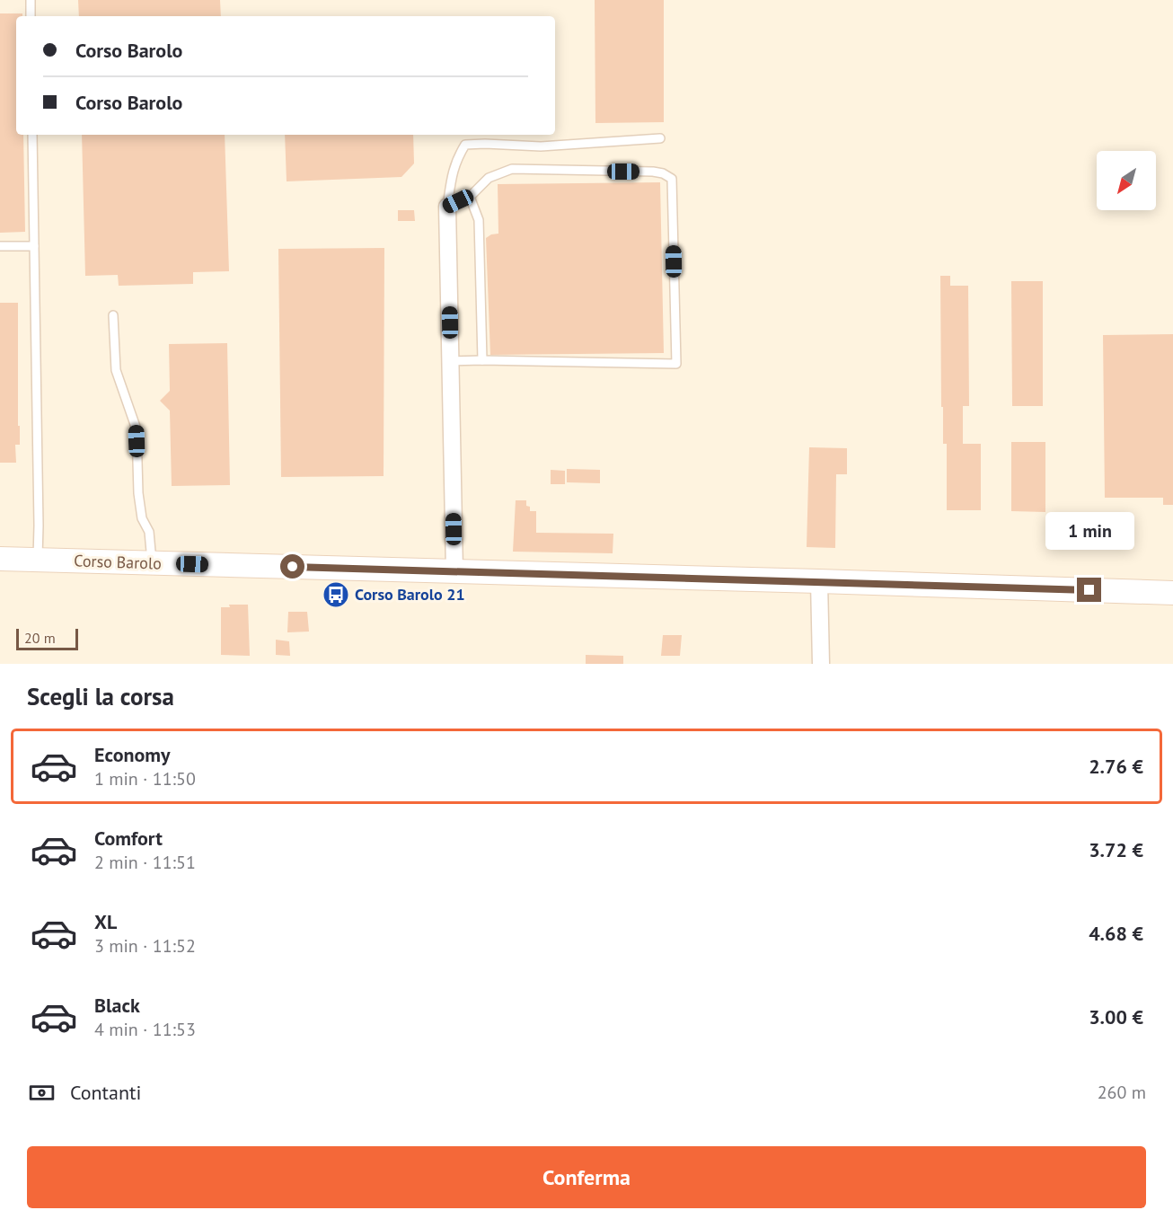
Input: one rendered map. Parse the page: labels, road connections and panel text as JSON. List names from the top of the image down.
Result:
{
  "streets": {
    "main road": ["Corso Barolo"]
  },
  "places": {
    "bus stop": ["Corso Barolo 21"]
  },
  "scale_bar": "20 m",
  "north": "bottom left",
  "page": {
    "banner": ["Corso Barolo", "Corso Barolo"],
    "bubble": "1 min",
    "scale": "20 m",
    "heading": "Scegli la corsa",
    "list": [
      {
        "name": "Economy",
        "note": "1 min · 11:50",
        "value": "2.76 €"
      },
      {
        "name": "Comfort",
        "note": "2 min · 11:51",
        "value": "3.72 €"
      },
      {
        "name": "XL",
        "note": "3 min · 11:52",
        "value": "4.68 €"
      },
      {
        "name": "Black",
        "note": "4 min · 11:53",
        "value": "3.00 €"
      }
    ],
    "pay": ["Contanti", "260 m"],
    "buttons": "Conferma"
  }
}
